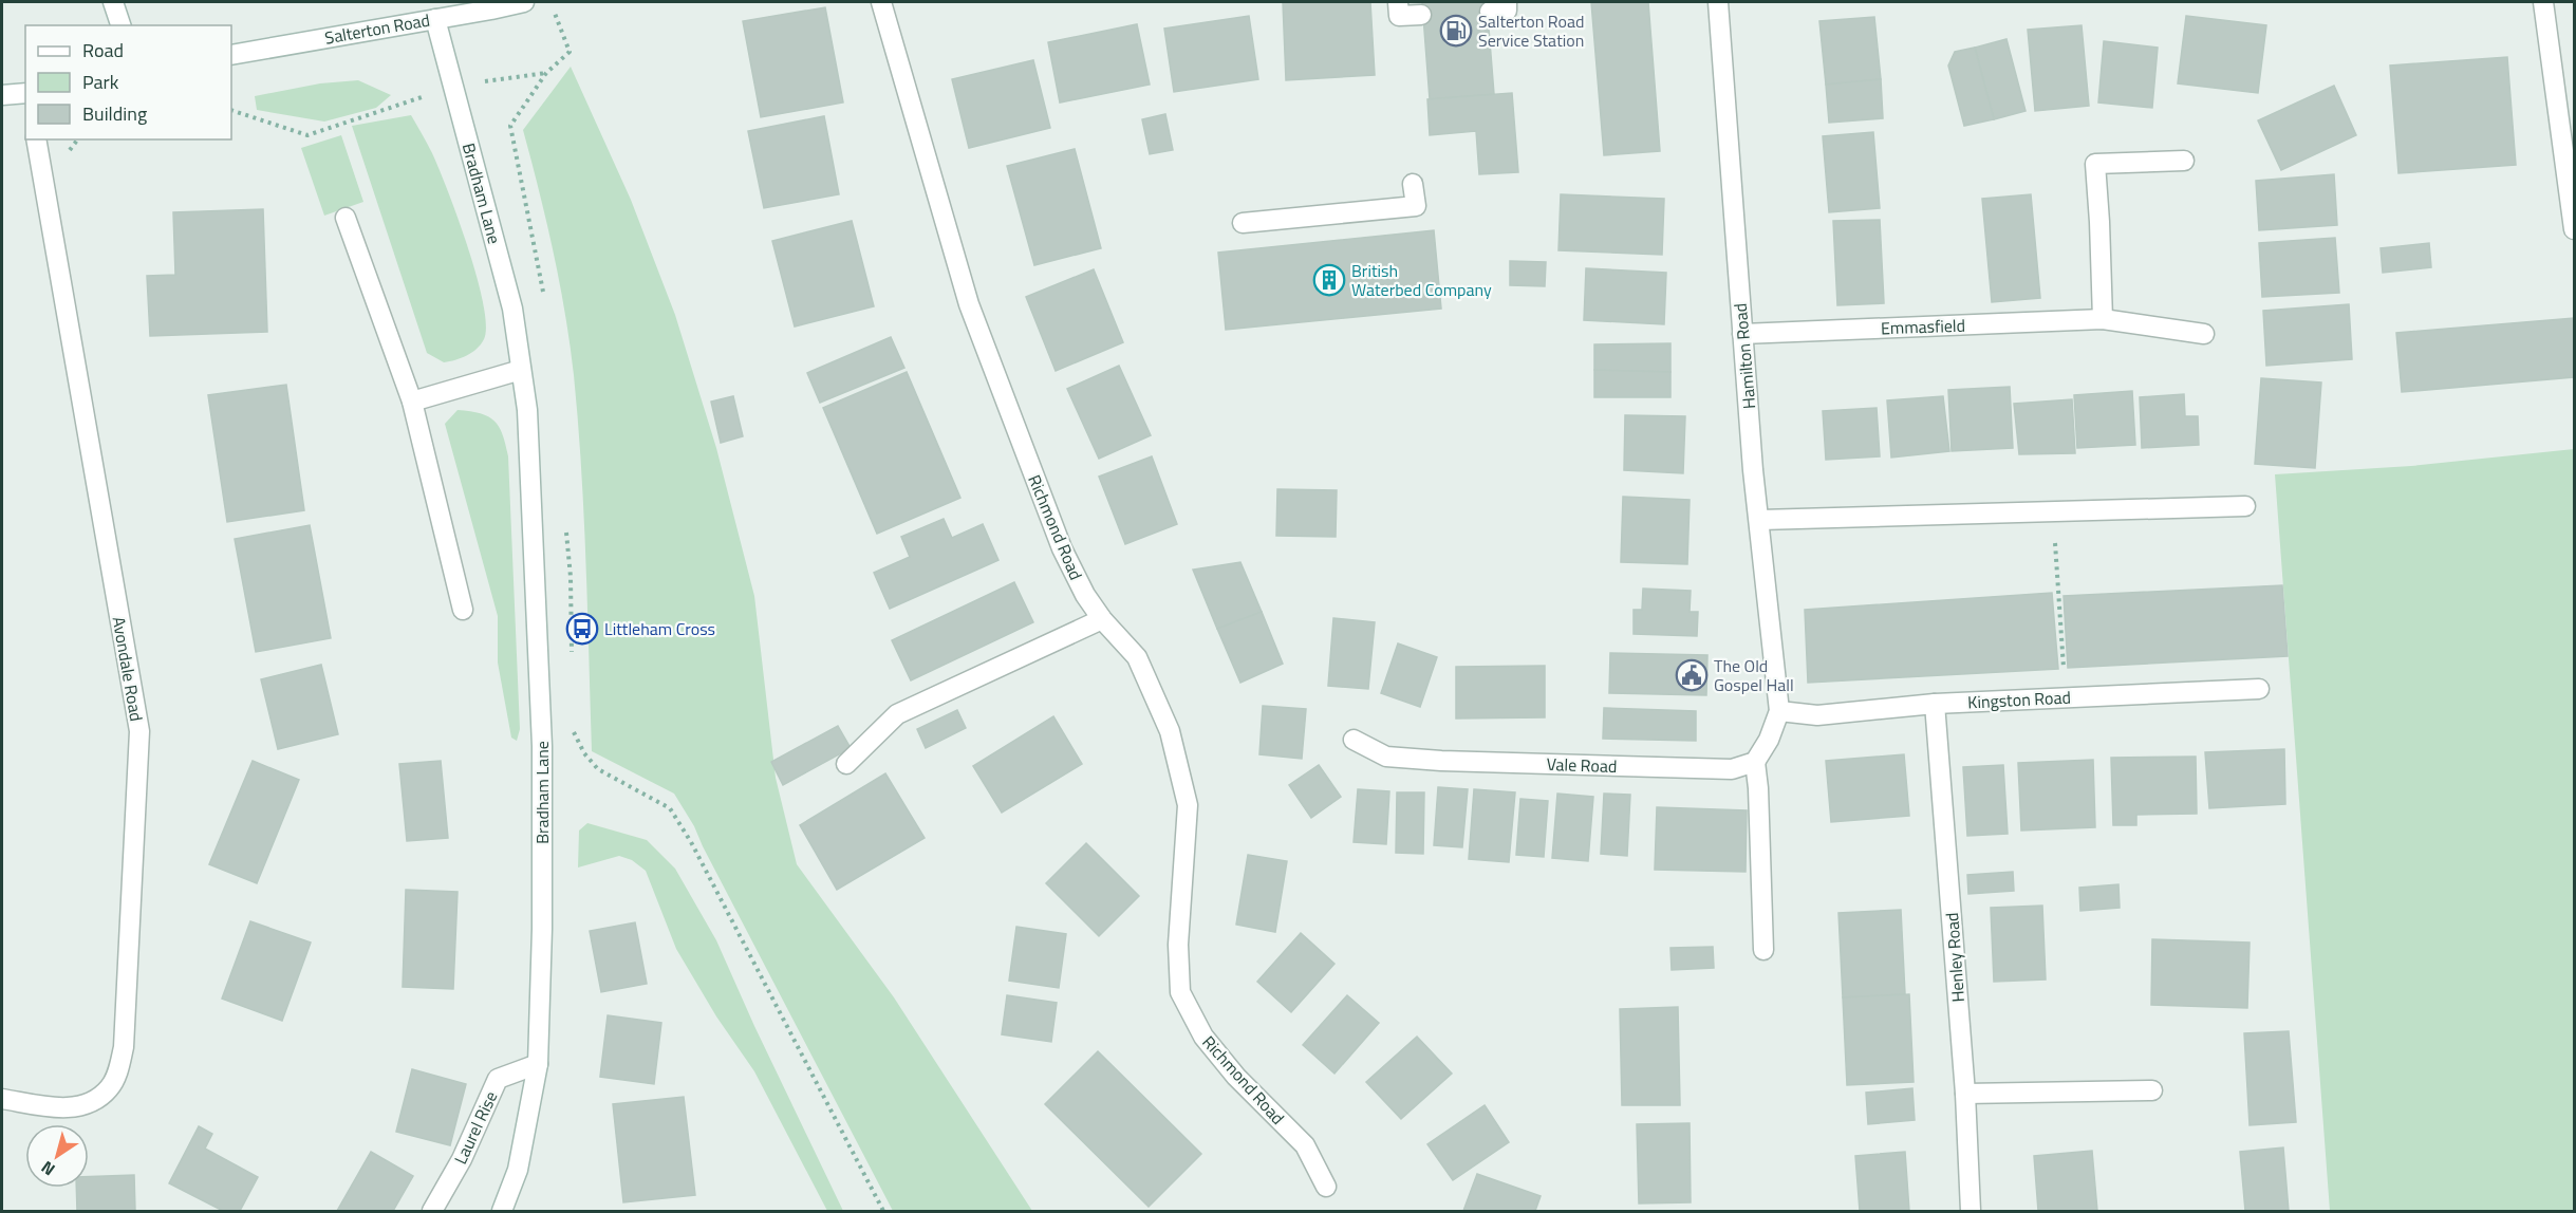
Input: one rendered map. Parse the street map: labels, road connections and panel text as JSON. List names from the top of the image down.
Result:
{
  "streets": {
    "street": [
      "Salterton Road",
      "Bradham Lane",
      "Emmasfield",
      "Hamilton Road",
      "Richmond Road",
      "Avondale Road",
      "Kingston Road",
      "Vale Road",
      "Henley Road",
      "Laurel Rise"
    ]
  },
  "crossings": [
    ["Salterton Road", "Bradham Lane"],
    ["Bradham Lane", "Laurel Rise"],
    ["Emmasfield", "Hamilton Road"],
    ["Hamilton Road", "Kingston Road"],
    ["Kingston Road", "Henley Road"]
  ],
  "places": {
    "fuel station": ["Salterton Road Service Station"],
    "building": ["British Waterbed Company"],
    "bus stop": ["Littleham Cross"],
    "public building": ["The Old Gospel Hall"]
  },
  "legend": ["Road", "Park", "Building"],
  "north": "bottom left"
}
